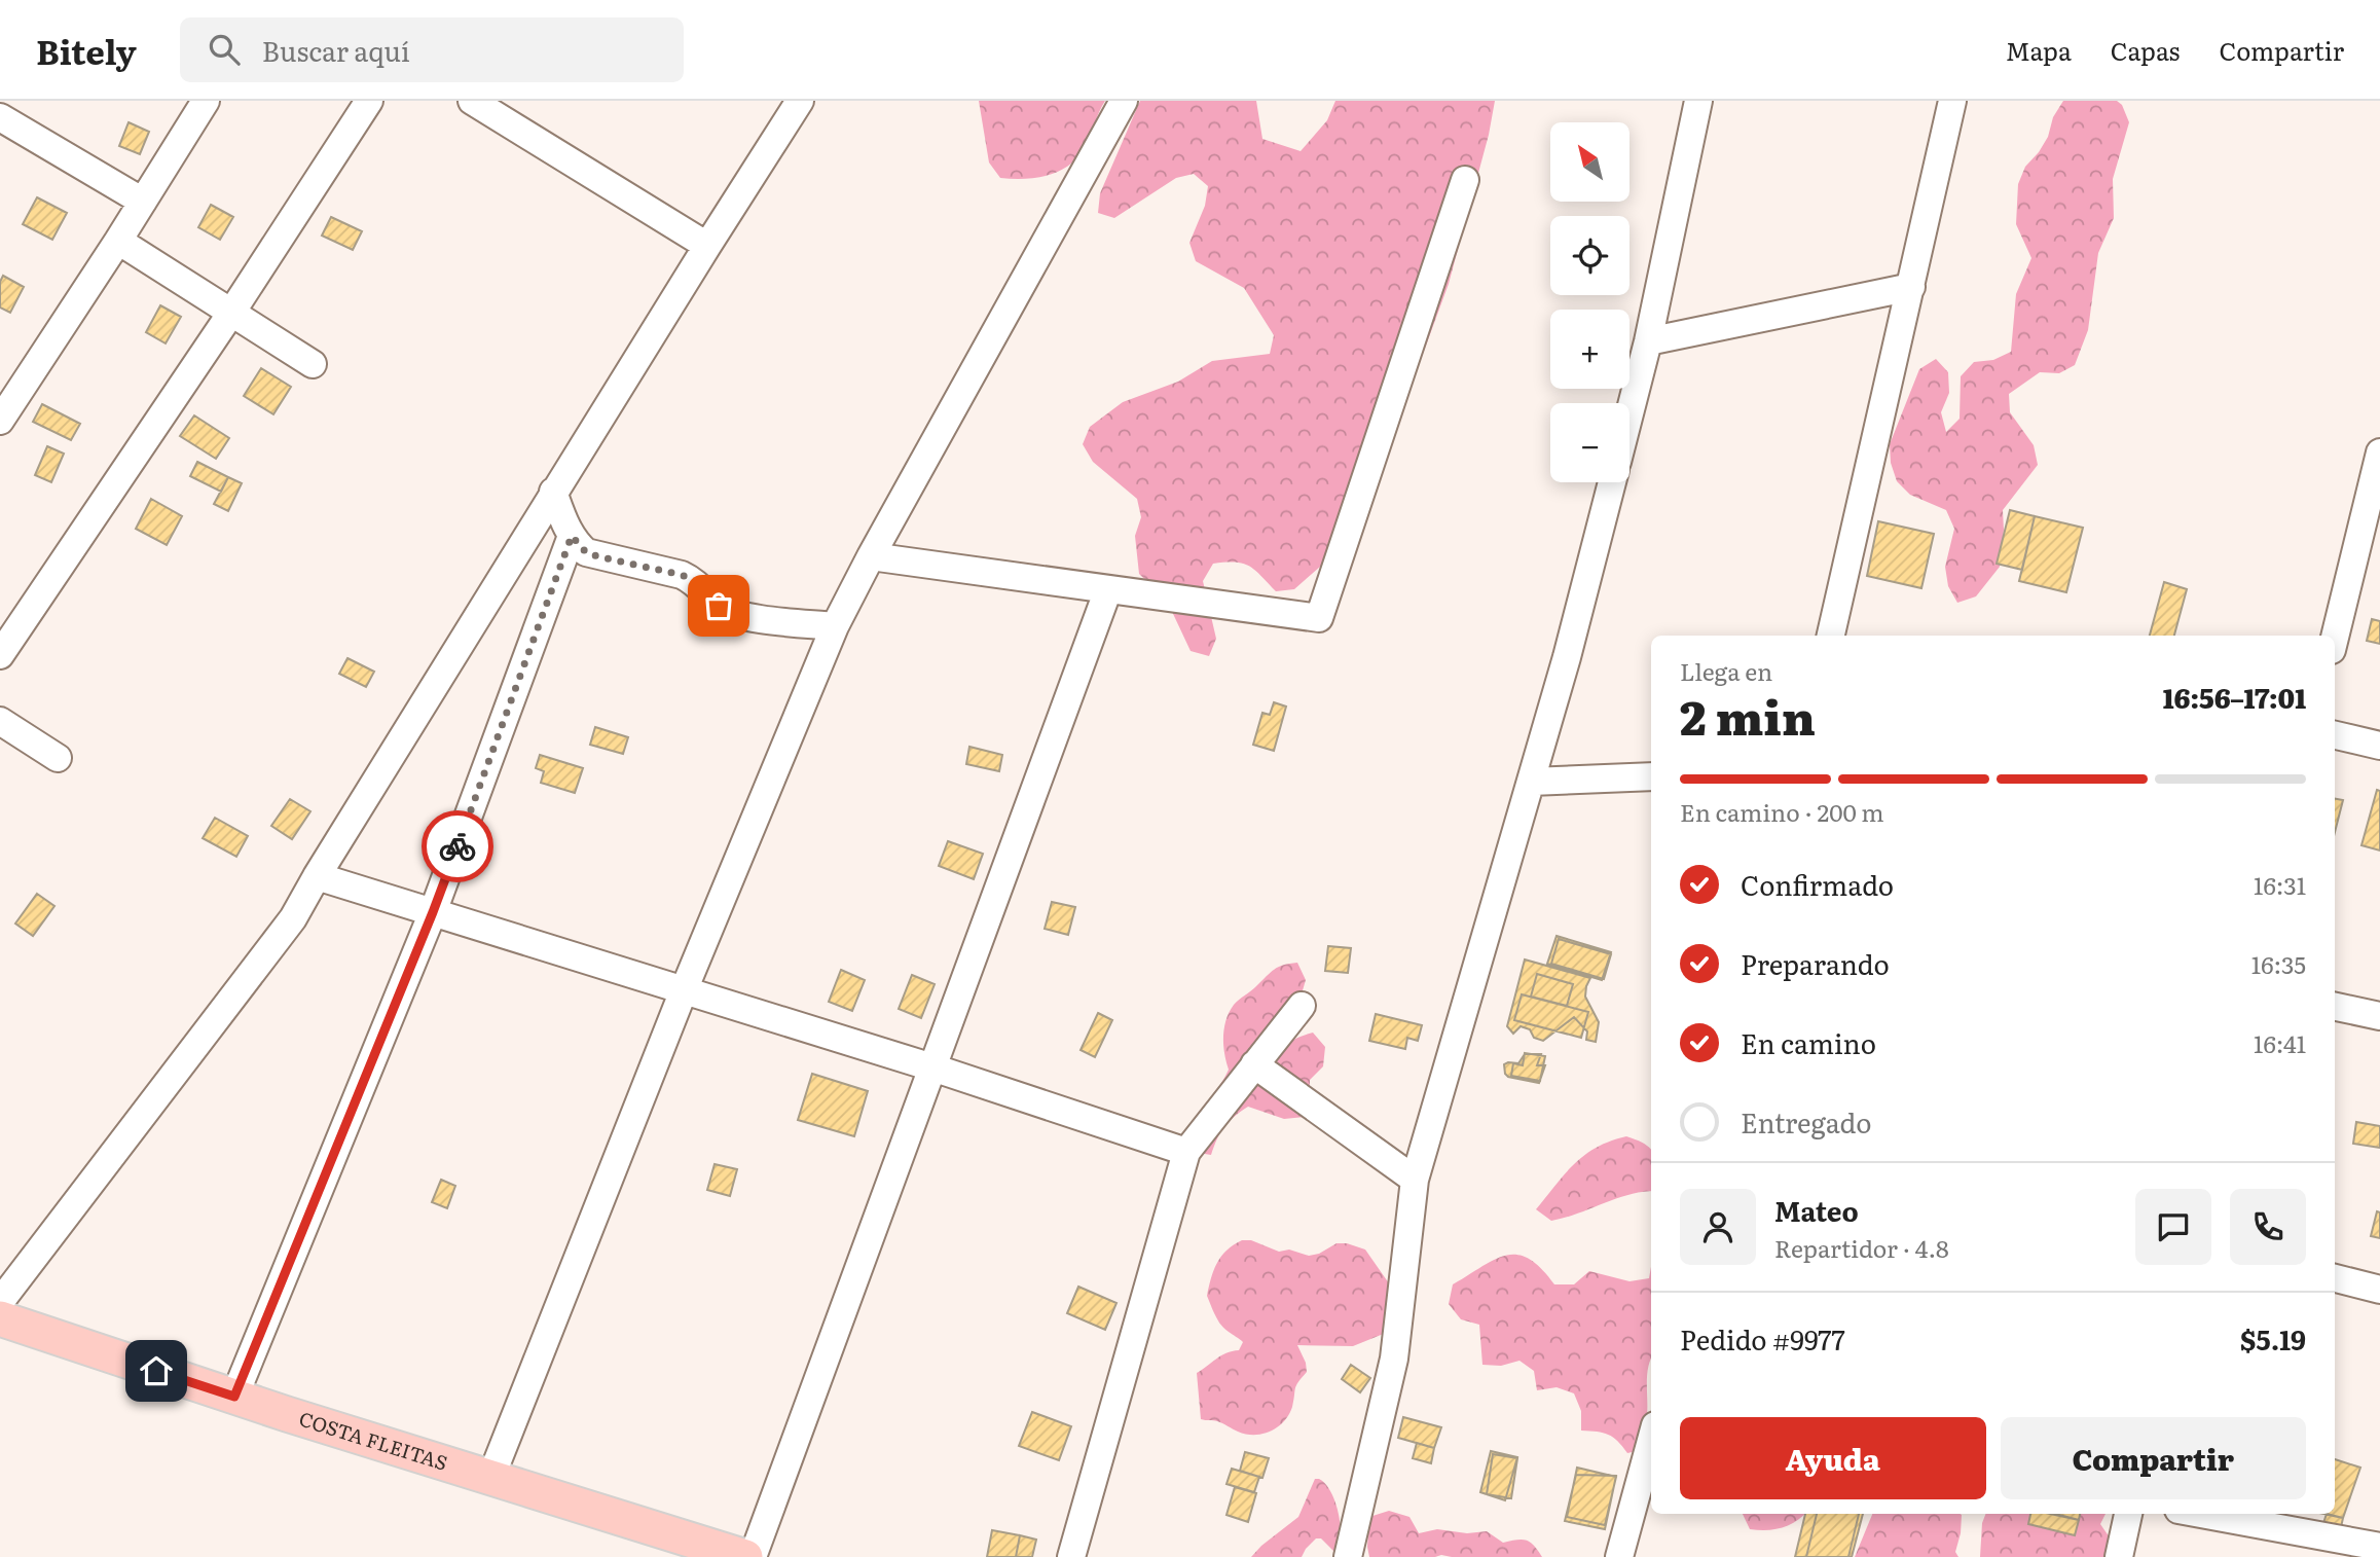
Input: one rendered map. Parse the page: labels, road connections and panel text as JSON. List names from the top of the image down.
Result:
{
  "streets": {
    "main road": ["COSTA FLEITAS"]
  },
  "north": "top left",
  "page": {
    "header": "Bitely",
    "search": "Buscar aquí",
    "nav": ["Mapa", "Capas", "Compartir"],
    "map_buttons": ["+", "−"],
    "heading": ["2 min", "Llega en", "16:56–17:01"],
    "panel": [
      "Mateo",
      "Repartidor · 4.8",
      "Pedido #9977",
      "$5.19"
    ],
    "bar": "En camino · 200 m",
    "list": [
      ["Confirmado", "16:31"],
      ["Preparando", "16:35"],
      ["En camino", "16:41"],
      "Entregado"
    ],
    "buttons": ["Ayuda", "Compartir"]
  }
}
